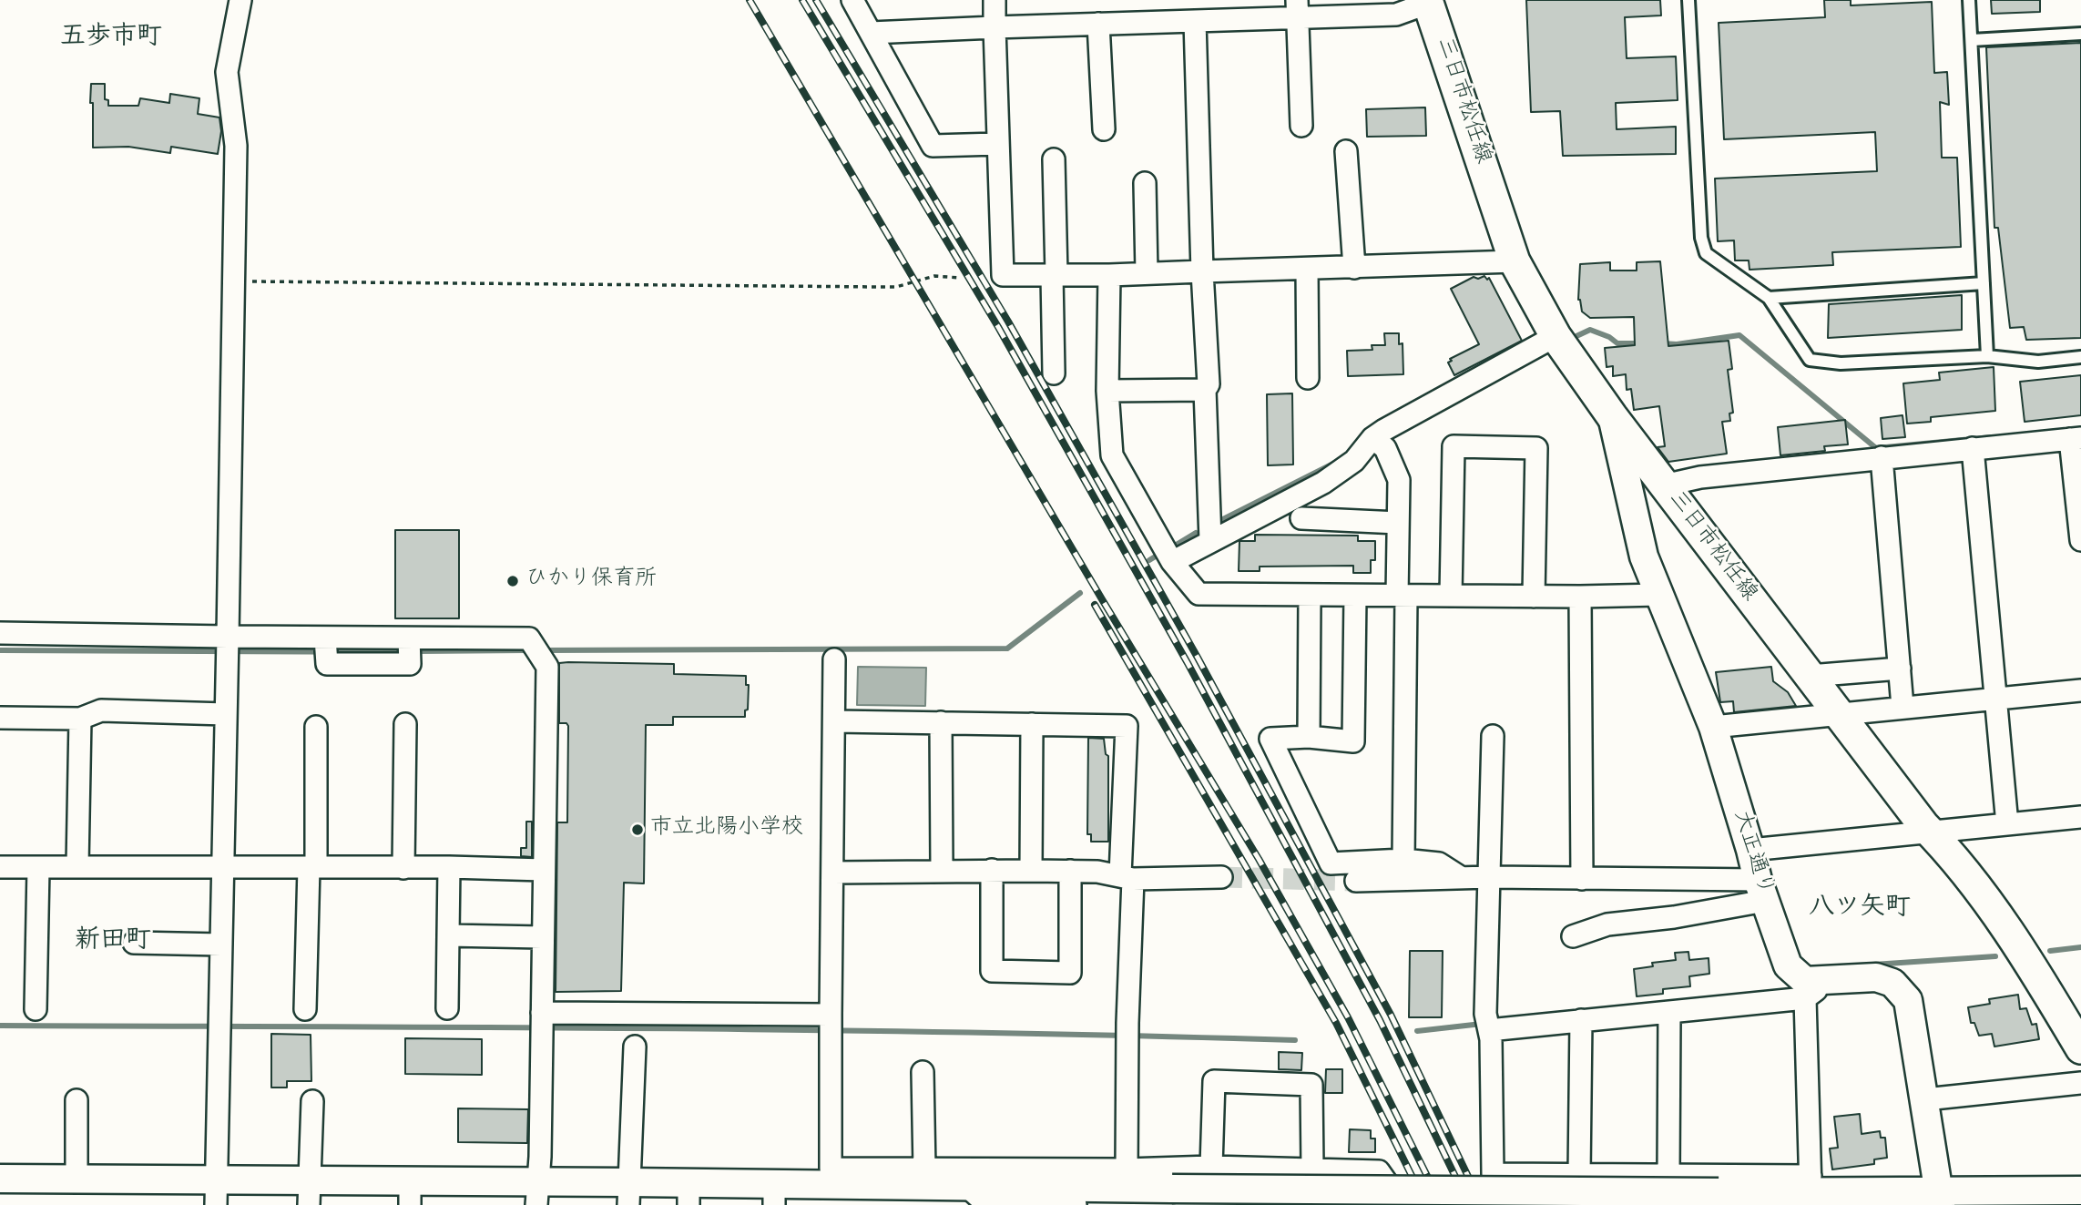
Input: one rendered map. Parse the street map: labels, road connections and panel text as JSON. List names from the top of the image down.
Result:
{
  "streets": {
    "main road": ["三日市松任線"],
    "street": ["大正通り"]
  },
  "crossings": [
    ["三日市松任線", "大正通り"]
  ],
  "districts": ["五歩市町", "八ツ矢町", "新田町"],
  "places": ["ひかり保育所", "市立北陽小学校"]
}
